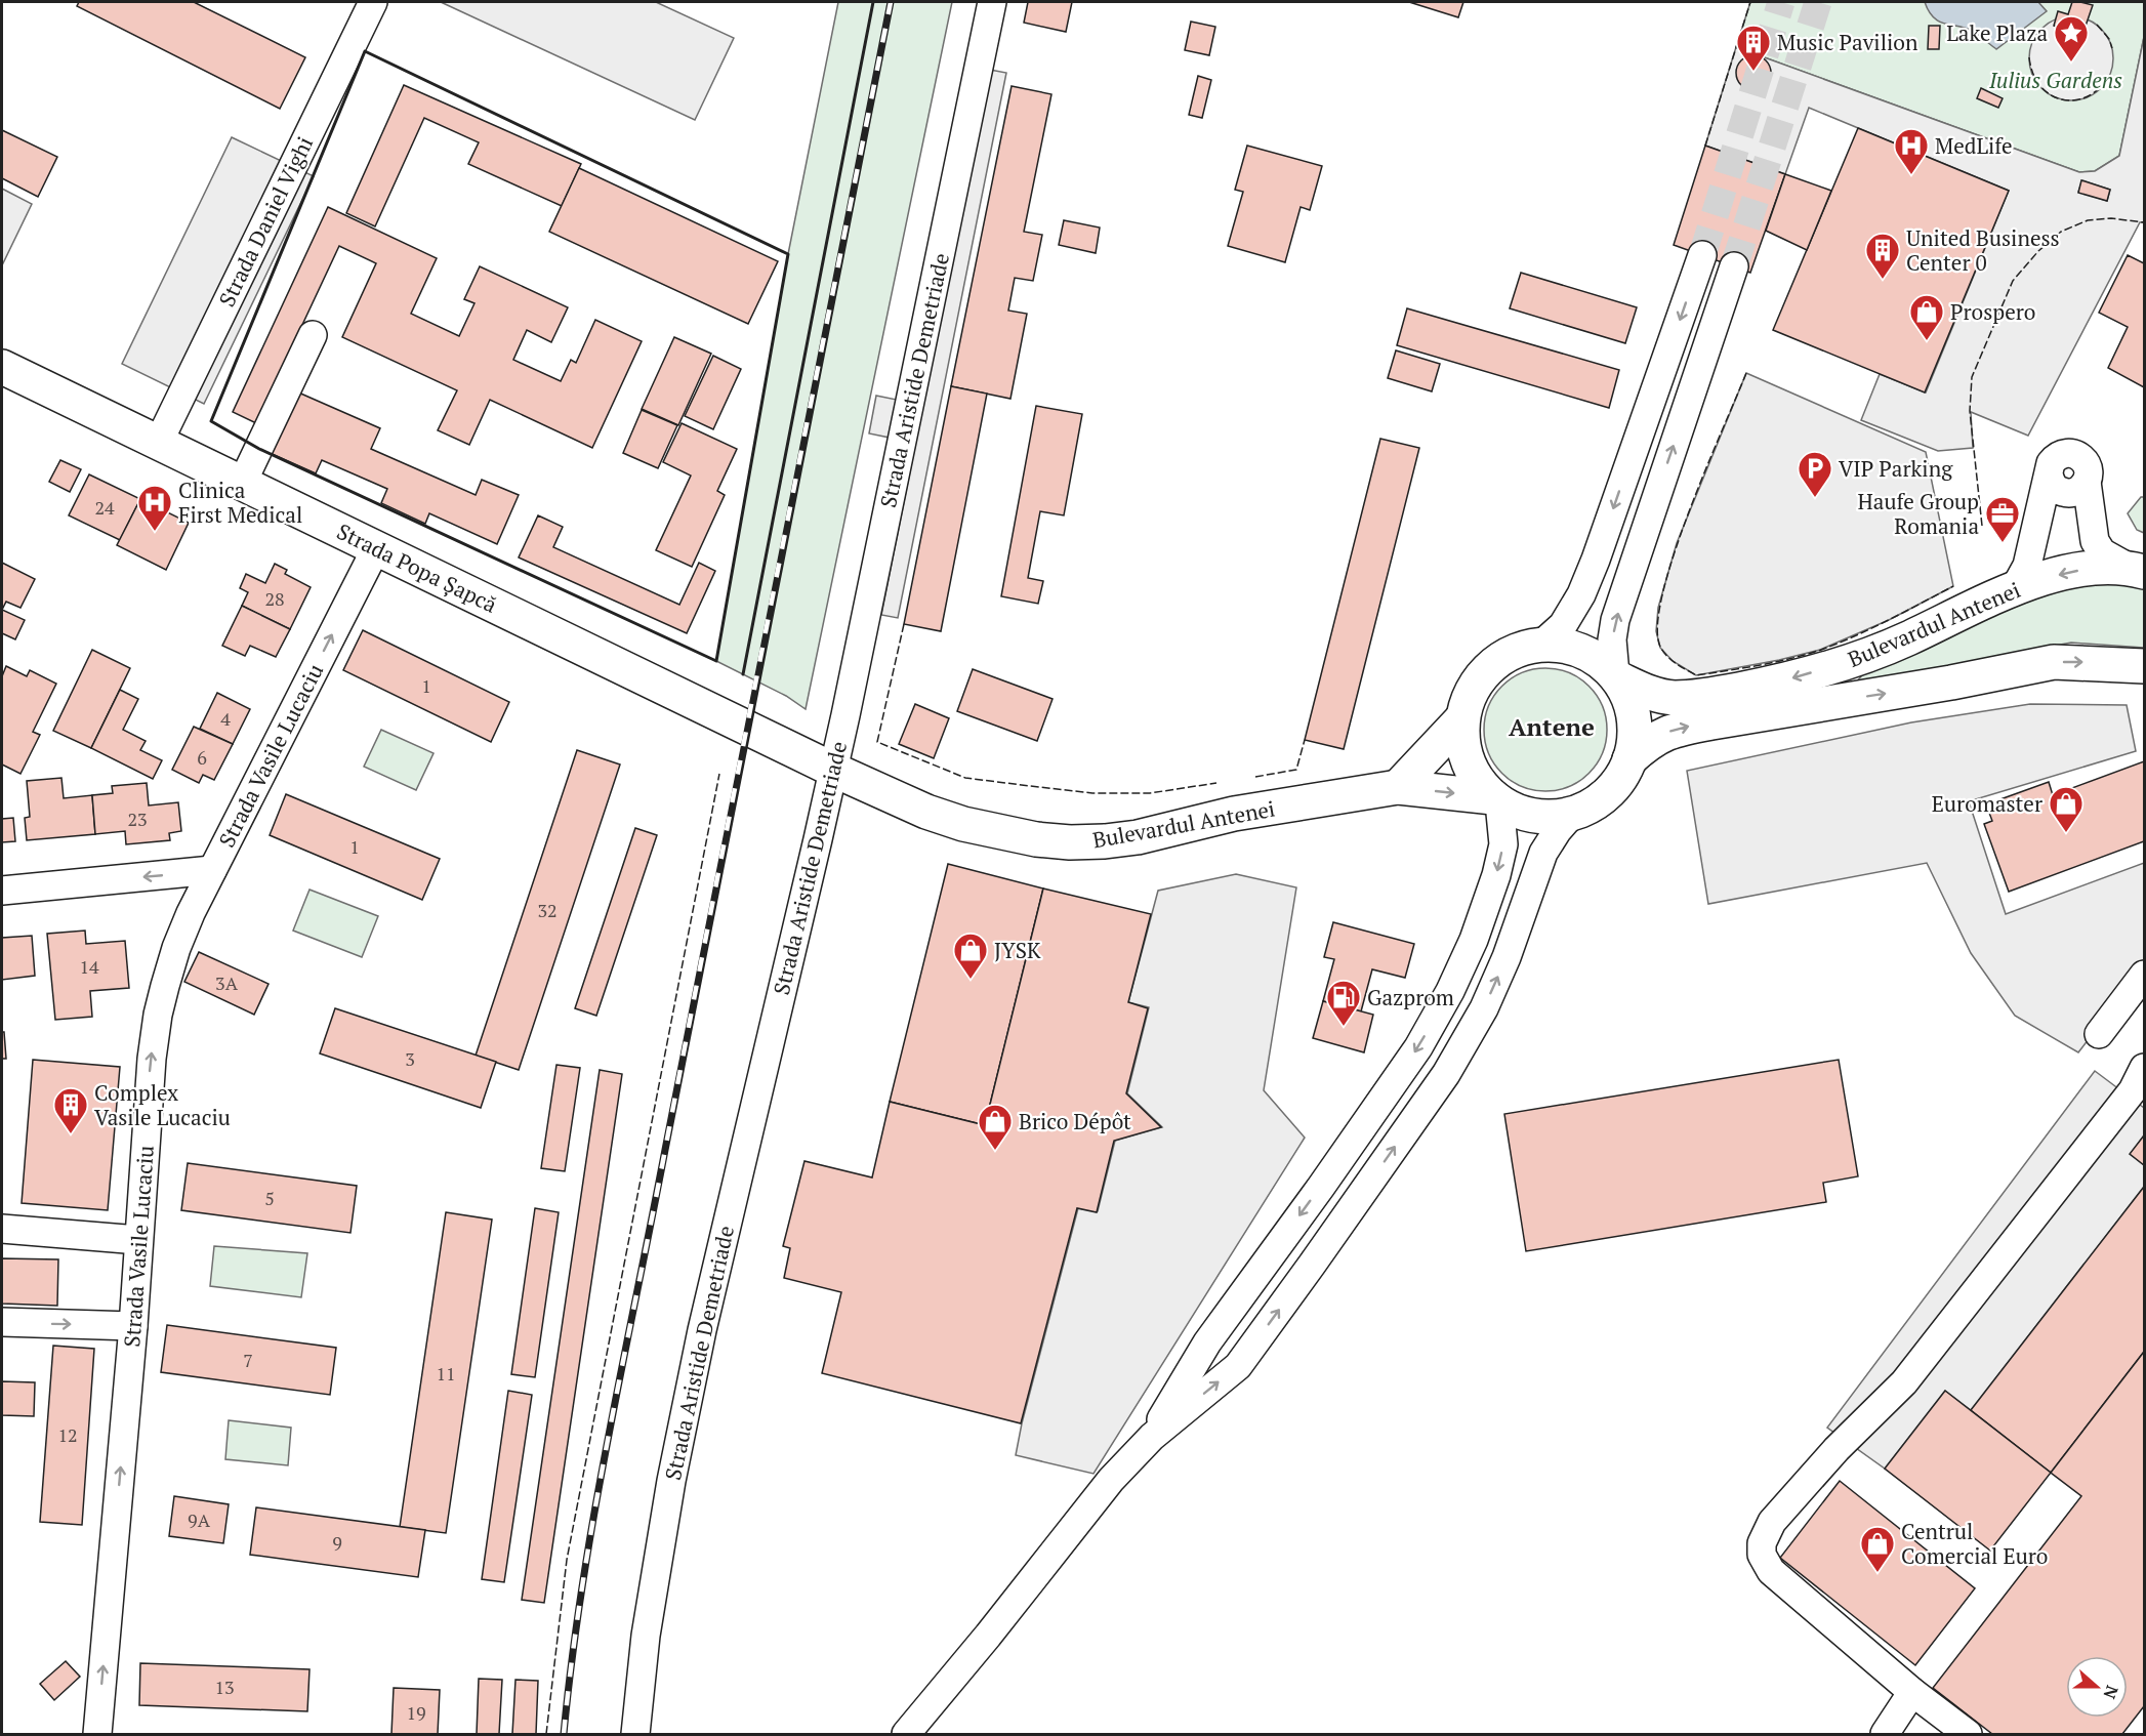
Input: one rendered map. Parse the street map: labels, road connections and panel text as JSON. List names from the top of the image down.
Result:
{
  "streets": {
    "main road": ["Strada Popa Șapcă", "Bulevardul Antenei"],
    "street": ["Strada Daniel Vighi", "Strada Aristide Demetriade", "Strada Vasile Lucaciu"]
  },
  "crossings": [
    ["Strada Daniel Vighi", "Strada Popa Șapcă"],
    ["Strada Aristide Demetriade", "Strada Popa Șapcă"],
    ["Strada Aristide Demetriade", "Bulevardul Antenei"],
    ["Strada Popa Șapcă", "Bulevardul Antenei"],
    ["Strada Popa Șapcă", "Strada Vasile Lucaciu"]
  ],
  "one_way": ["Strada Vasile Lucaciu"],
  "districts": ["Antene"],
  "parks": ["Iulius Gardens"],
  "places": {
    "place": ["Lake Plaza"],
    "building": ["Music Pavilion", "United Business Center 0", "Complex Vasile Lucaciu"],
    "hospital": ["MedLife", "Clinica First Medical"],
    "shop": [
      "Prospero",
      "Euromaster",
      "JYSK",
      "Brico Dépôt",
      "Centrul Comercial Euro"
    ],
    "parking": ["VIP Parking"],
    "office": ["Haufe Group Romania"],
    "fuel station": ["Gazprom"]
  },
  "house_numbers": [
    "24",
    "28",
    "1",
    "4",
    "6",
    "23",
    "1",
    "32",
    "14",
    "3A",
    "3",
    "5",
    "7",
    "11",
    "12",
    "9A",
    "9",
    "13",
    "19"
  ],
  "north": "right"
}
